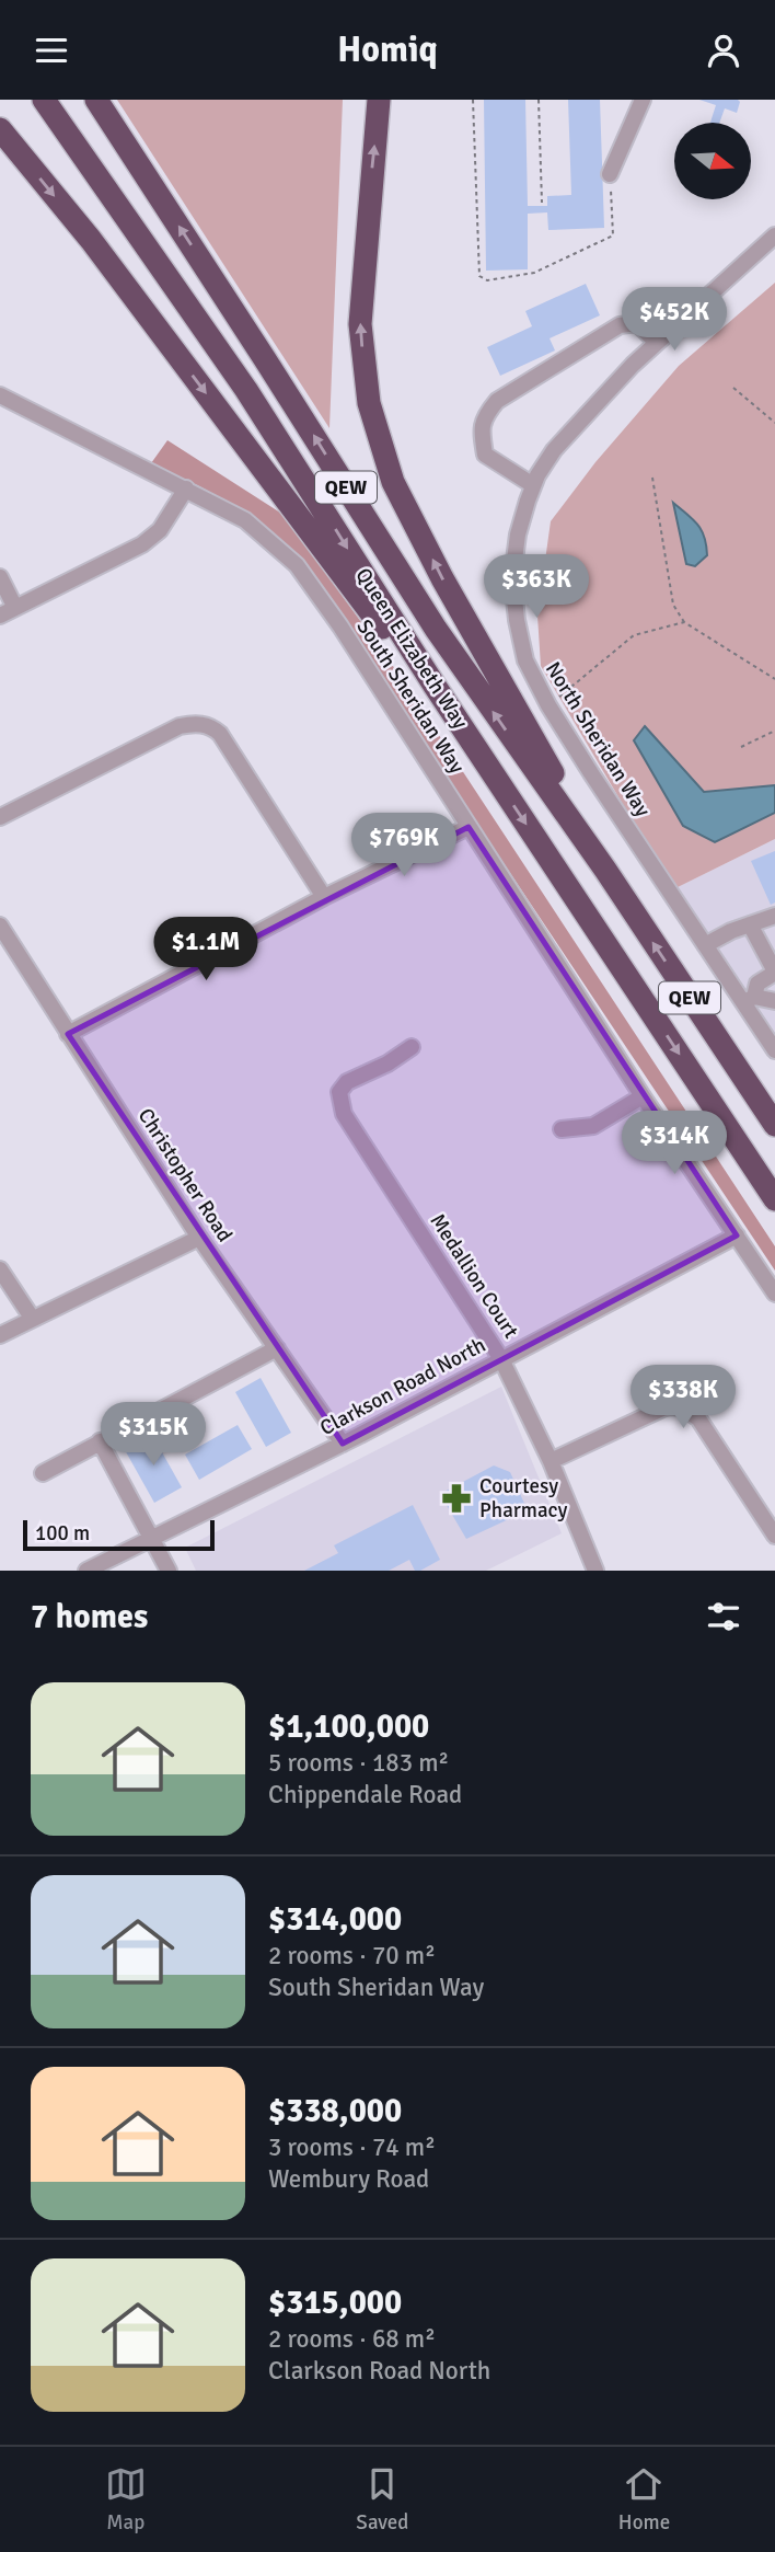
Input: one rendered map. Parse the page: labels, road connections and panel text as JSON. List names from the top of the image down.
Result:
{
  "streets": {
    "highway": ["QEW", "Queen Elizabeth Way"],
    "street": [
      "South Sheridan Way",
      "North Sheridan Way",
      "Christopher Road",
      "Medallion Court",
      "Clarkson Road North"
    ]
  },
  "crossings": [
    ["South Sheridan Way", "Clarkson Road North"],
    ["Christopher Road", "Clarkson Road North"],
    ["Medallion Court", "Clarkson Road North"]
  ],
  "places": {
    "pharmacy": ["Courtesy Pharmacy"]
  },
  "scale_bar": "100 m",
  "north": "right",
  "page": {
    "header": "Homiq",
    "price": [
      "$452K",
      "$363K",
      "$769K",
      "$1.1M",
      "$314K",
      "$338K",
      "$315K"
    ],
    "scale": "100 m",
    "heading": "7 homes",
    "list": [
      {
        "name": "$1,100,000",
        "note": "5 rooms · 183 m² · Chippendale Road"
      },
      {
        "name": "$314,000",
        "note": "2 rooms · 70 m² · South Sheridan Way"
      },
      {
        "name": "$338,000",
        "note": "3 rooms · 74 m² · Wembury Road"
      },
      {
        "name": "$315,000",
        "note": "2 rooms · 68 m² · Clarkson Road North"
      }
    ],
    "tabs": ["Map", "Saved", "Home"]
  }
}
